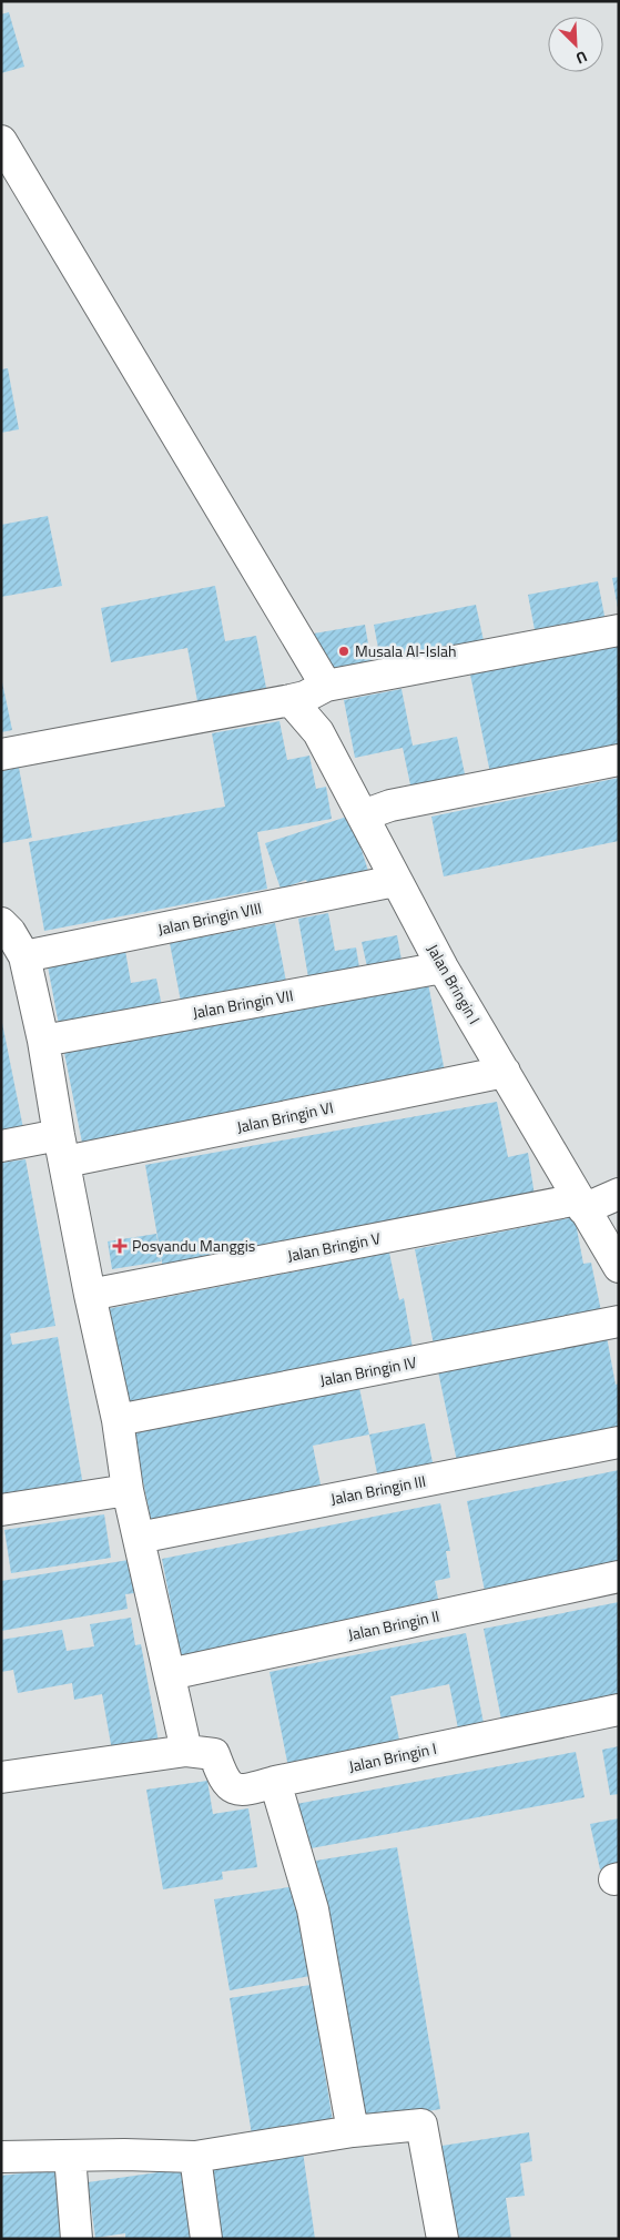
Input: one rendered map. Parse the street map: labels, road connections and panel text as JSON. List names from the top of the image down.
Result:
{
  "streets": {
    "street": [
      "Jalan Bringin VIII",
      "Jalan Bringin I",
      "Jalan Bringin VII",
      "Jalan Bringin VI",
      "Jalan Bringin V",
      "Jalan Bringin IV",
      "Jalan Bringin III",
      "Jalan Bringin II"
    ]
  },
  "crossings": [
    ["Jalan Bringin VIII", "Jalan Bringin I"],
    ["Jalan Bringin I", "Jalan Bringin VII"],
    ["Jalan Bringin I", "Jalan Bringin VI"],
    ["Jalan Bringin I", "Jalan Bringin V"]
  ],
  "places": {
    "other": ["Musala Al-Islah"],
    "health": ["Posyandu Manggis"]
  },
  "north": "bottom right"
}
